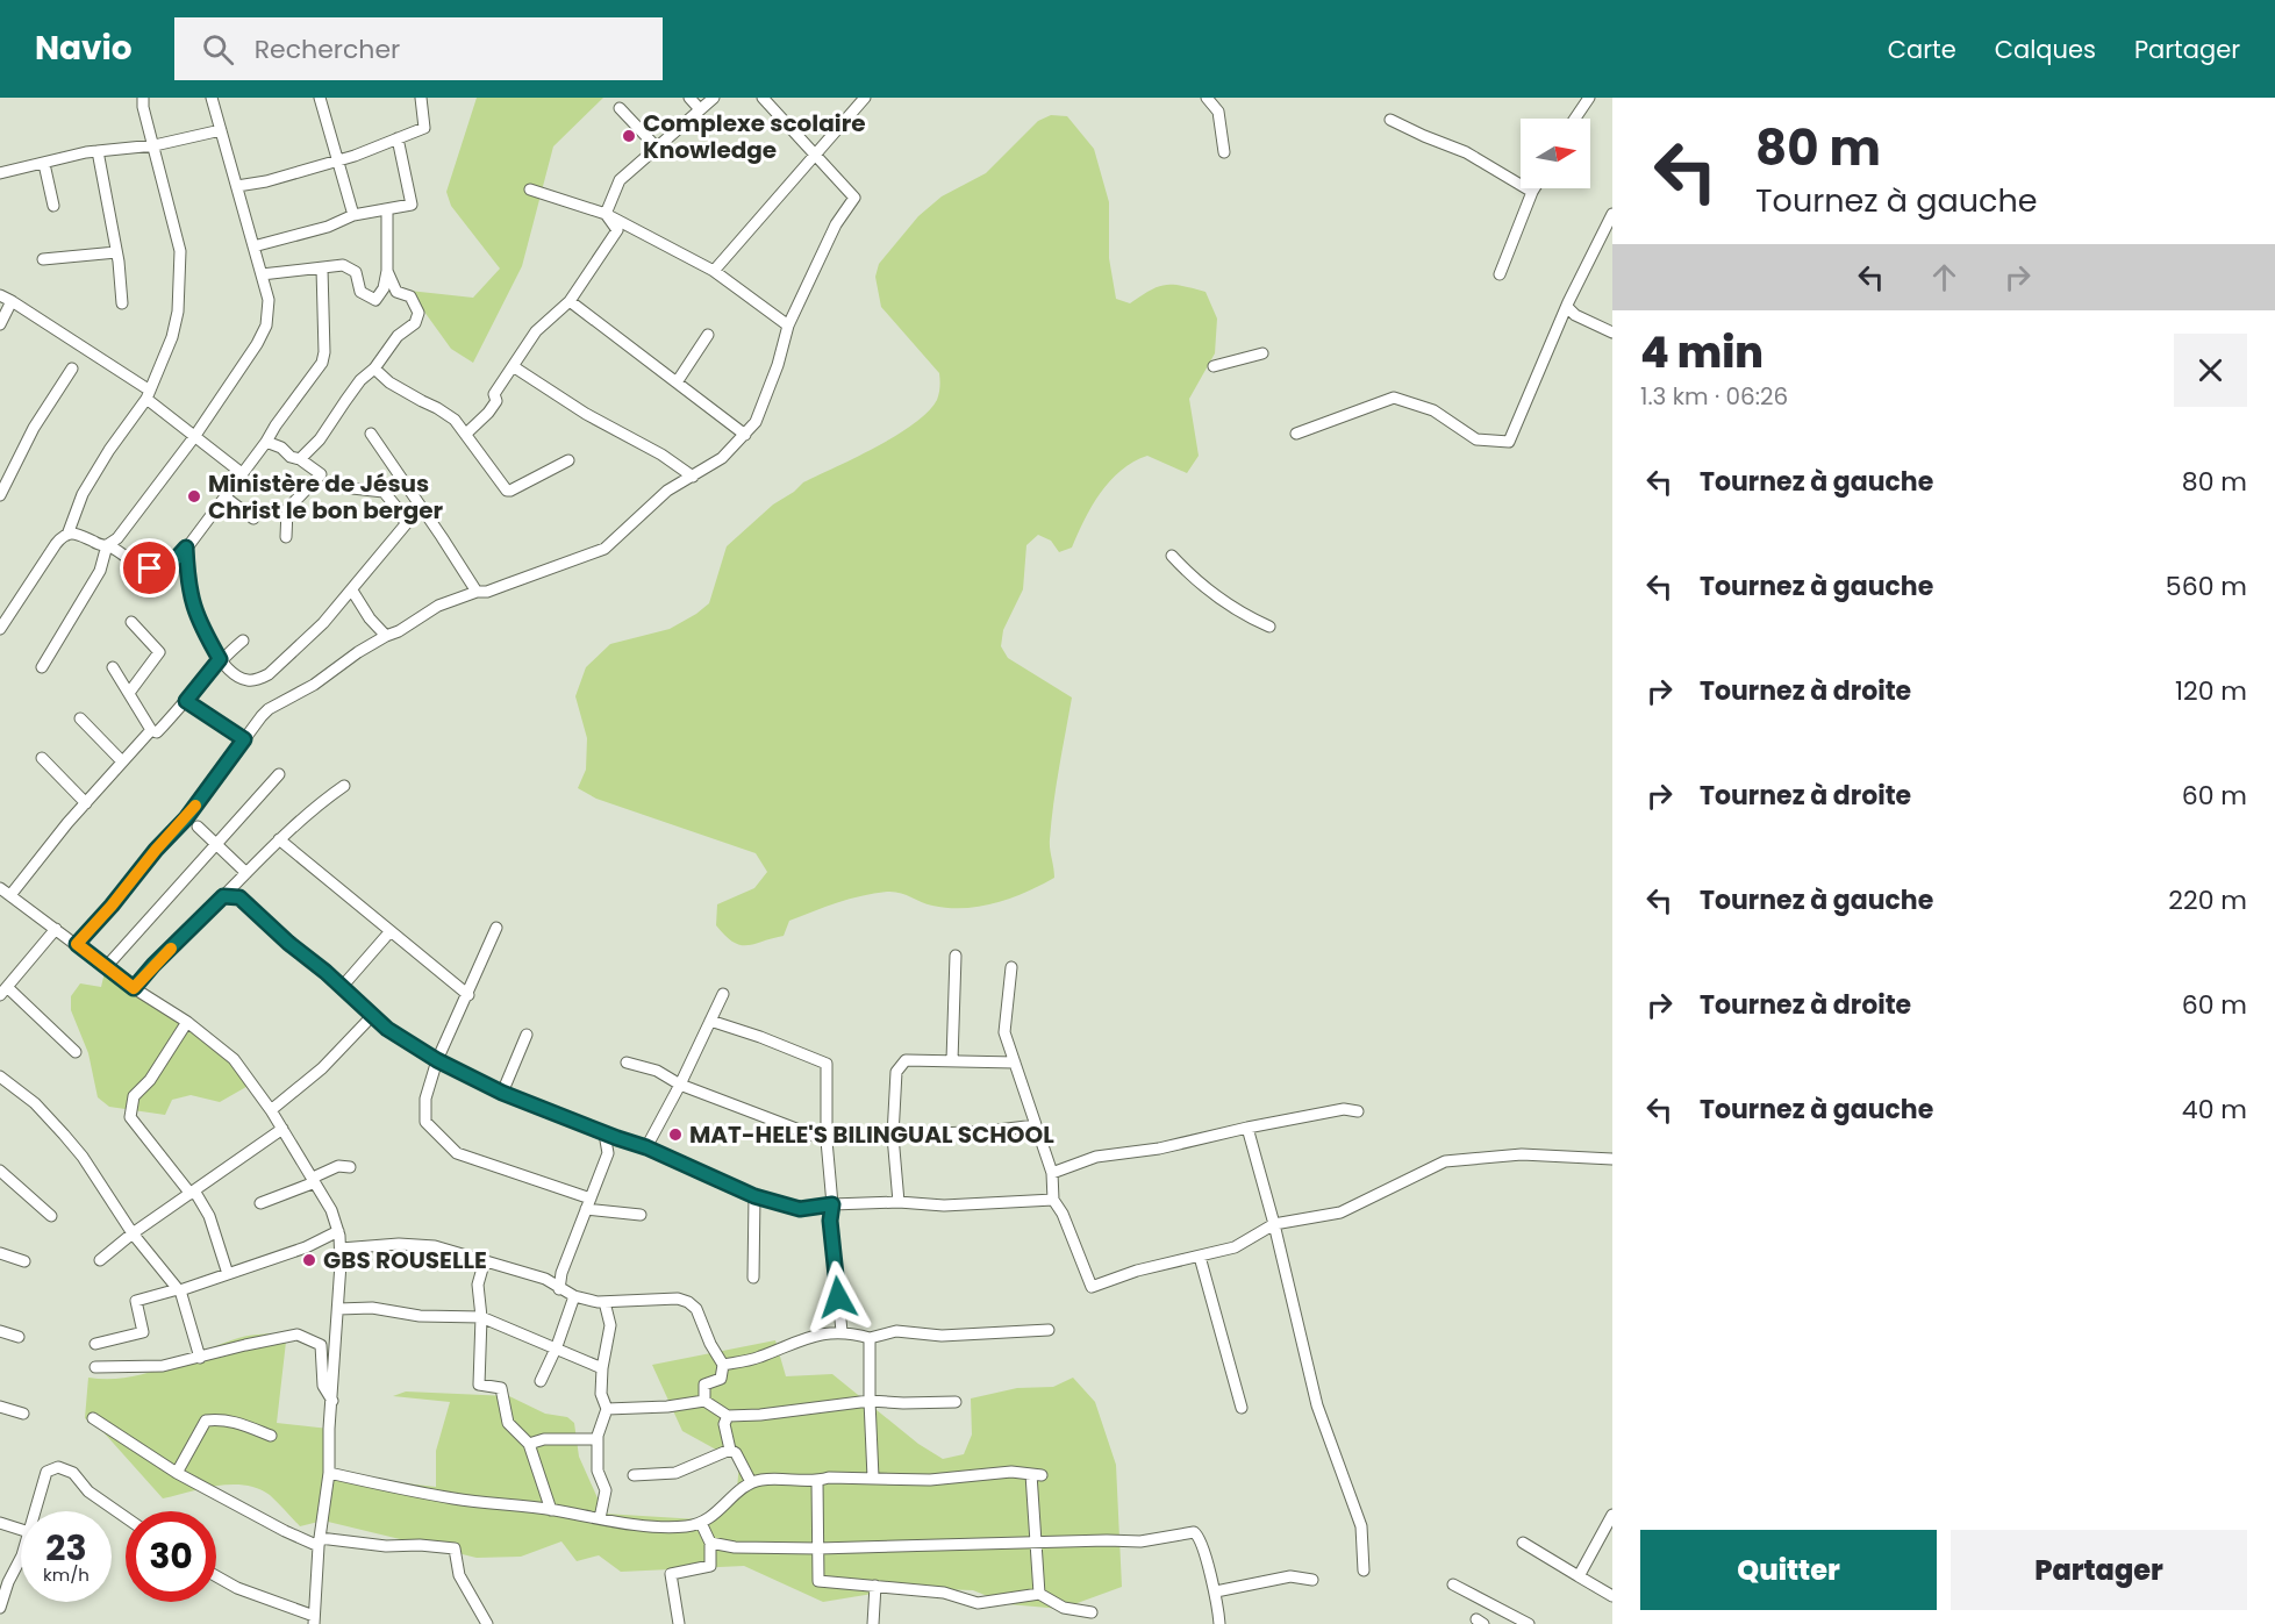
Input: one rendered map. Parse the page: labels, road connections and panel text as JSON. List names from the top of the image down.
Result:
{
  "places": [
    "Complexe scolaire Knowledge",
    "Ministère de Jésus Christ le bon berger",
    "MAT-HELE'S BILINGUAL SCHOOL",
    "GBS ROUSELLE"
  ],
  "north": "right",
  "page": {
    "header": "Navio",
    "search": "Rechercher",
    "nav": ["Carte", "Calques", "Partager"],
    "turn": ["80 m", "Tournez à gauche"],
    "heading": ["4 min", "1.3 km · 06:26"],
    "list": [
      {
        "name": "Tournez à gauche",
        "value": "80 m"
      },
      {
        "name": "Tournez à gauche",
        "value": "560 m"
      },
      {
        "name": "Tournez à droite",
        "value": "120 m"
      },
      {
        "name": "Tournez à droite",
        "value": "60 m"
      },
      {
        "name": "Tournez à gauche",
        "value": "220 m"
      },
      {
        "name": "Tournez à droite",
        "value": "60 m"
      },
      {
        "name": "Tournez à gauche",
        "value": "40 m"
      }
    ],
    "speed": "23 km/h",
    "limit": "30",
    "buttons": ["Quitter", "Partager"]
  }
}
